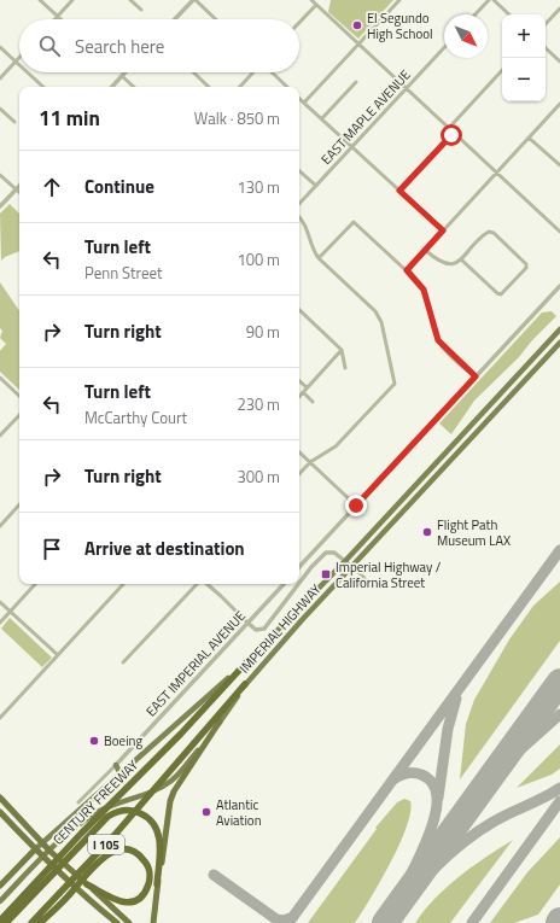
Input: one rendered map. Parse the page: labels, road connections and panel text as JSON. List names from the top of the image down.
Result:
{
  "streets": {
    "highway": ["IMPERIAL HIGHWAY", "CENTURY FREEWAY", "I 105"],
    "street": ["EAST MAPLE AVENUE", "EAST IMPERIAL AVENUE"]
  },
  "crossings": [
    ["IMPERIAL HIGHWAY", "CENTURY FREEWAY"],
    ["IMPERIAL HIGHWAY", "I 105"]
  ],
  "places": {
    "other": [
      "El Segundo High School",
      "Flight Path Museum LAX",
      "Boeing",
      "Atlantic Aviation"
    ],
    "transit": ["Imperial Highway / California Street"]
  },
  "north": "bottom right",
  "page": {
    "map_buttons": ["+", "−"],
    "search": "Search here",
    "heading": ["11 min", "Walk · 850 m"],
    "list": [
      ["Continue", "130 m"],
      ["Turn left", "Penn Street", "100 m"],
      ["Turn right", "90 m"],
      ["Turn left", "McCarthy Court", "230 m"],
      ["Turn right", "300 m"],
      "Arrive at destination"
    ]
  }
}
